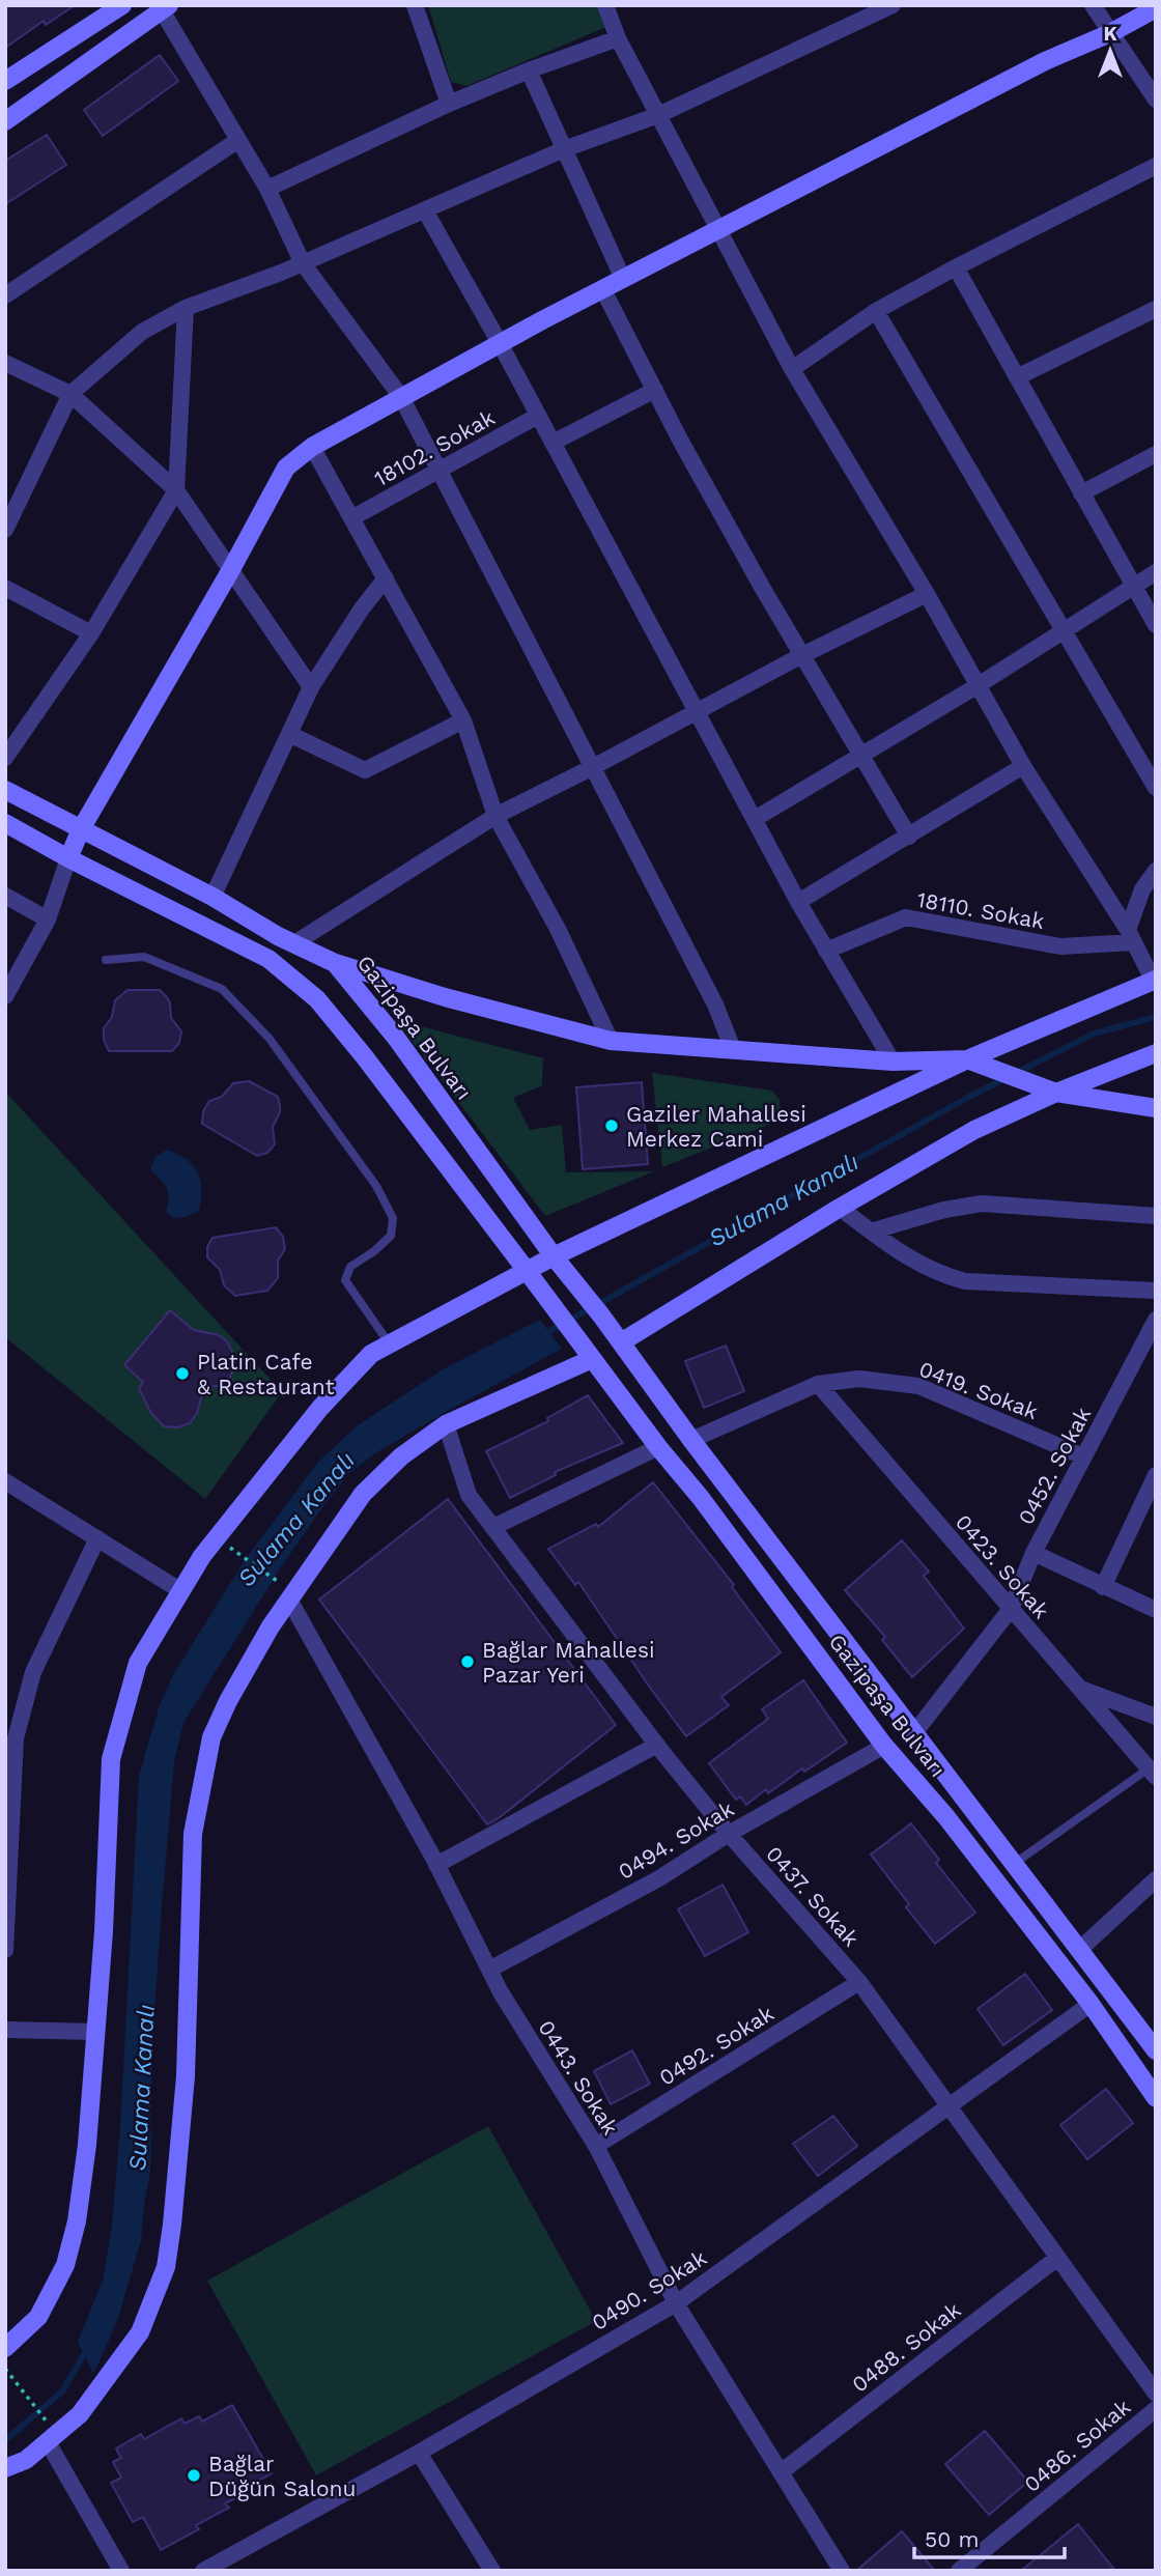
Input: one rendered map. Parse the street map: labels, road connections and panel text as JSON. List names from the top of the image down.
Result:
{
  "streets": {
    "street": [
      "18102. Sokak",
      "18110. Sokak",
      "Gazipaşa Bulvarı",
      "0419. Sokak",
      "0452. Sokak",
      "0423. Sokak",
      "0494. Sokak",
      "0437. Sokak",
      "0492. Sokak",
      "0443. Sokak",
      "0490. Sokak",
      "0488. Sokak",
      "0486. Sokak"
    ]
  },
  "crossings": [
    ["Gazipaşa Bulvarı", "0419. Sokak"],
    ["Gazipaşa Bulvarı", "0452. Sokak"],
    ["Gazipaşa Bulvarı", "0494. Sokak"],
    ["Gazipaşa Bulvarı", "0490. Sokak"],
    ["0419. Sokak", "0452. Sokak"],
    ["0419. Sokak", "0423. Sokak"],
    ["0452. Sokak", "0423. Sokak"],
    ["0494. Sokak", "0437. Sokak"],
    ["0494. Sokak", "0443. Sokak"],
    ["0437. Sokak", "0492. Sokak"],
    ["0437. Sokak", "0490. Sokak"],
    ["0437. Sokak", "0488. Sokak"],
    ["0492. Sokak", "0443. Sokak"],
    ["0443. Sokak", "0490. Sokak"],
    ["0443. Sokak", "0488. Sokak"]
  ],
  "water": ["Sulama Kanalı"],
  "places": [
    "Gaziler Mahallesi Merkez Cami",
    "Platin Cafe & Restaurant",
    "Bağlar Mahallesi Pazar Yeri",
    "Bağlar Düğün Salonu"
  ],
  "scale_bar": "50 m",
  "north": "top"
}
